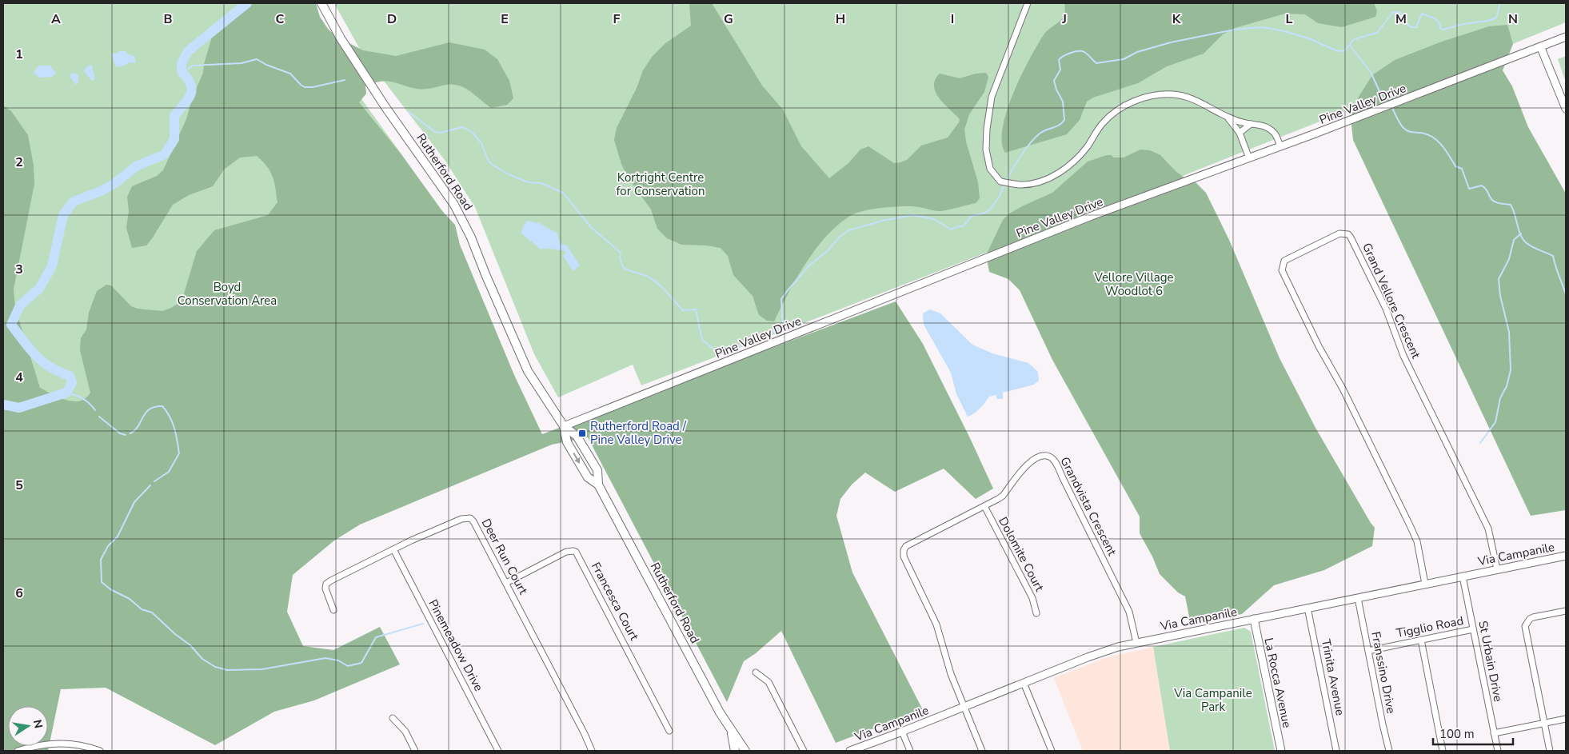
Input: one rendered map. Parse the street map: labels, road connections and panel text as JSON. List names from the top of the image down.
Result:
{
  "streets": {
    "main road": ["Rutherford Road"],
    "street": [
      "Pine Valley Drive",
      "Grand Vellore Crescent",
      "Grandvista Crescent",
      "Dolomite Court",
      "Via Campanile",
      "Deer Run Court",
      "Francesca Court",
      "Tigglio Road",
      "Pinemeadow Drive",
      "St Urbain Drive",
      "Franssino Drive",
      "Trinita Avenue",
      "La Rocca Avenue"
    ]
  },
  "crossings": [
    ["Pine Valley Drive", "Rutherford Road"],
    ["Grand Vellore Crescent", "Via Campanile"],
    ["Grandvista Crescent", "Dolomite Court"],
    ["Grandvista Crescent", "Via Campanile"],
    ["Via Campanile", "St Urbain Drive"],
    ["Via Campanile", "Franssino Drive"],
    ["Via Campanile", "Trinita Avenue"],
    ["Via Campanile", "La Rocca Avenue"],
    ["Deer Run Court", "Francesca Court"],
    ["Deer Run Court", "Pinemeadow Drive"],
    ["Tigglio Road", "St Urbain Drive"],
    ["Tigglio Road", "Franssino Drive"]
  ],
  "parks": [
    "Kortright Centre for Conservation",
    "Vellore Village Woodlot 6",
    "Boyd Conservation Area",
    "Via Campanile Park"
  ],
  "places": {
    "transit": ["Rutherford Road / Pine Valley Drive"]
  },
  "scale_bar": "100 m",
  "north": "right",
  "grid": {
    "columns": [
      "A",
      "B",
      "C",
      "D",
      "E",
      "F",
      "G",
      "H",
      "I",
      "J",
      "K",
      "L",
      "M",
      "N"
    ],
    "rows": [
      "1",
      "2",
      "3",
      "4",
      "5",
      "6"
    ]
  }
}
